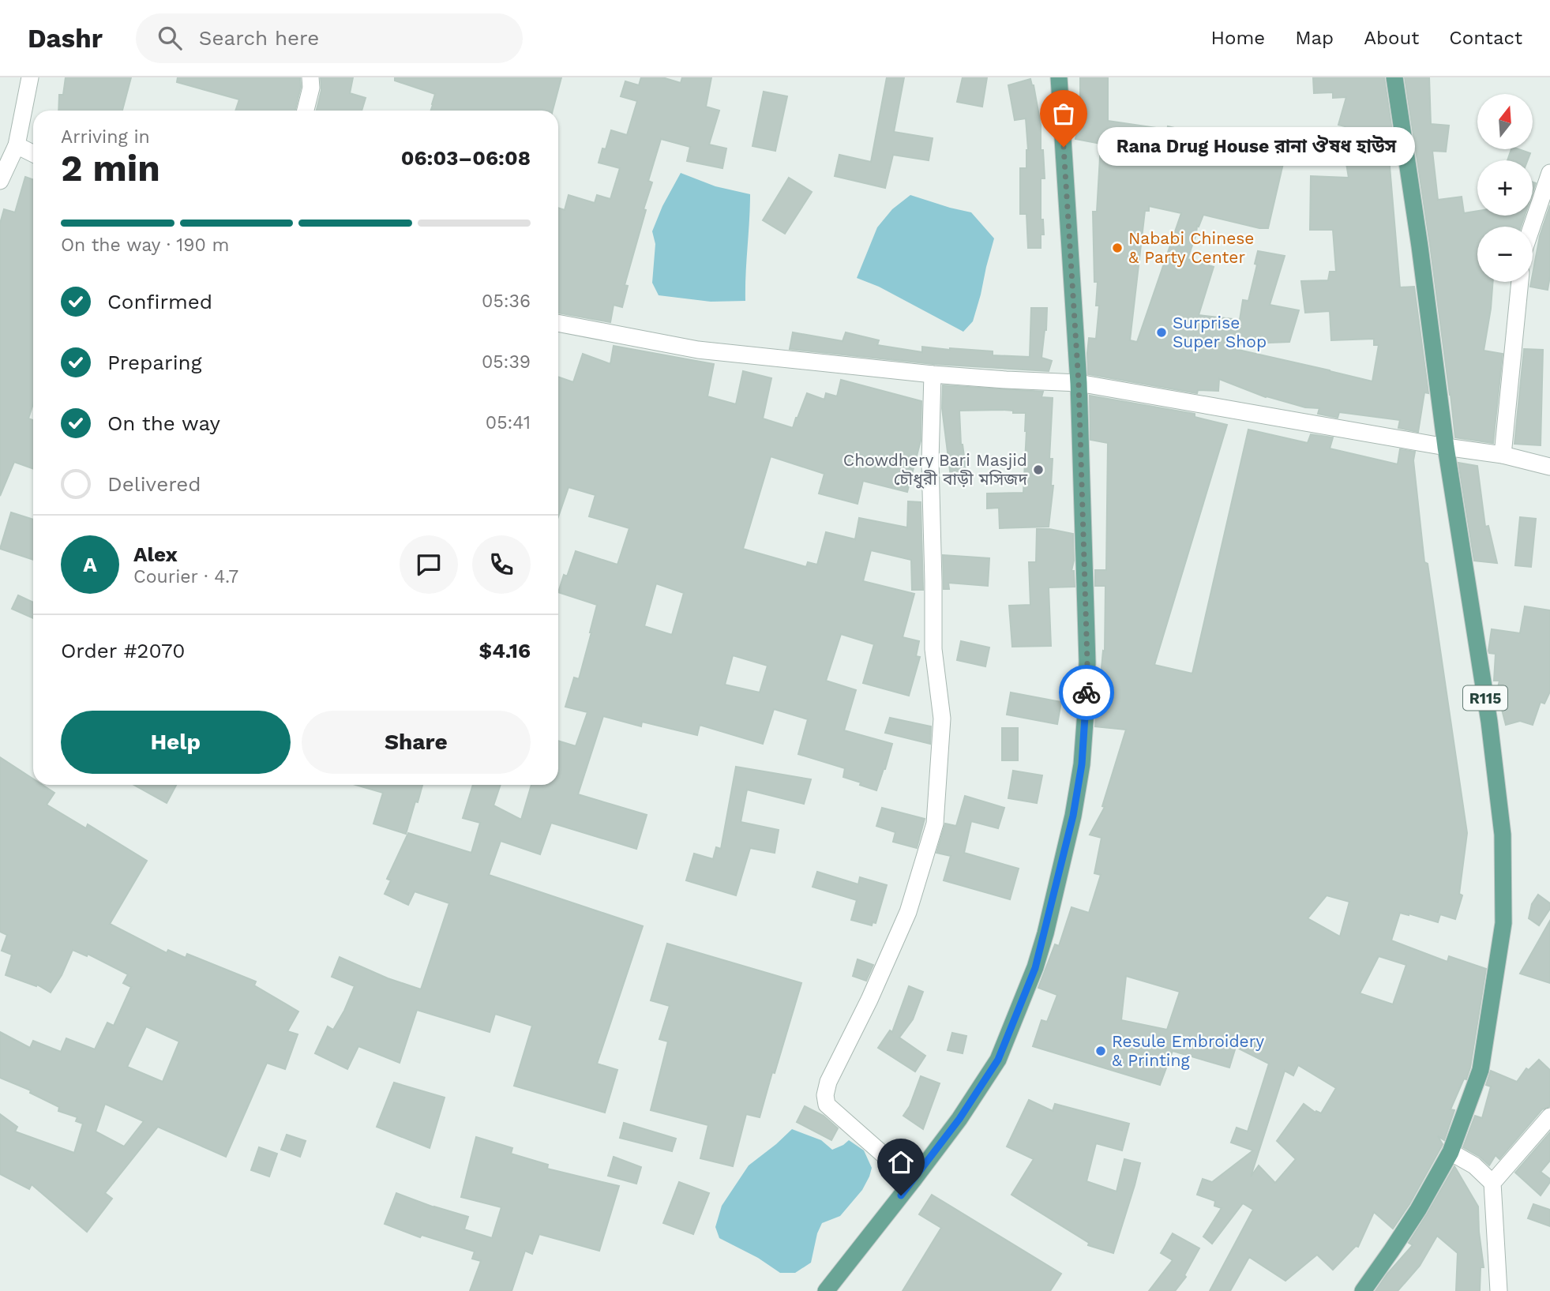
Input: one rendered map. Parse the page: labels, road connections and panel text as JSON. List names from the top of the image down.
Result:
{
  "streets": {
    "main road": ["R115"]
  },
  "places": [
    "Rana Drug House রানা ঔষধ হাউস",
    "Nababi Chinese & Party Center",
    "Surprise Super Shop",
    "Chowdhery Bari Masjid চৌধুরী বাড়ী মসিজদ",
    "Resule Embroidery & Printing"
  ],
  "north": "top",
  "page": {
    "header": "Dashr",
    "search": "Search here",
    "nav": [
      "Home",
      "Map",
      "About",
      "Contact"
    ],
    "map_buttons": ["+", "−"],
    "heading": ["2 min", "Arriving in", "06:03–06:08"],
    "panel": [
      "Alex",
      "Courier · 4.7",
      "Order #2070",
      "$4.16"
    ],
    "bubble": "Rana Drug House রানা ঔষধ হাউস",
    "bar": "On the way · 190 m",
    "list": [
      ["Confirmed", "05:36"],
      ["Preparing", "05:39"],
      ["On the way", "05:41"],
      "Delivered"
    ],
    "round": "A",
    "buttons": ["Help", "Share"]
  }
}
